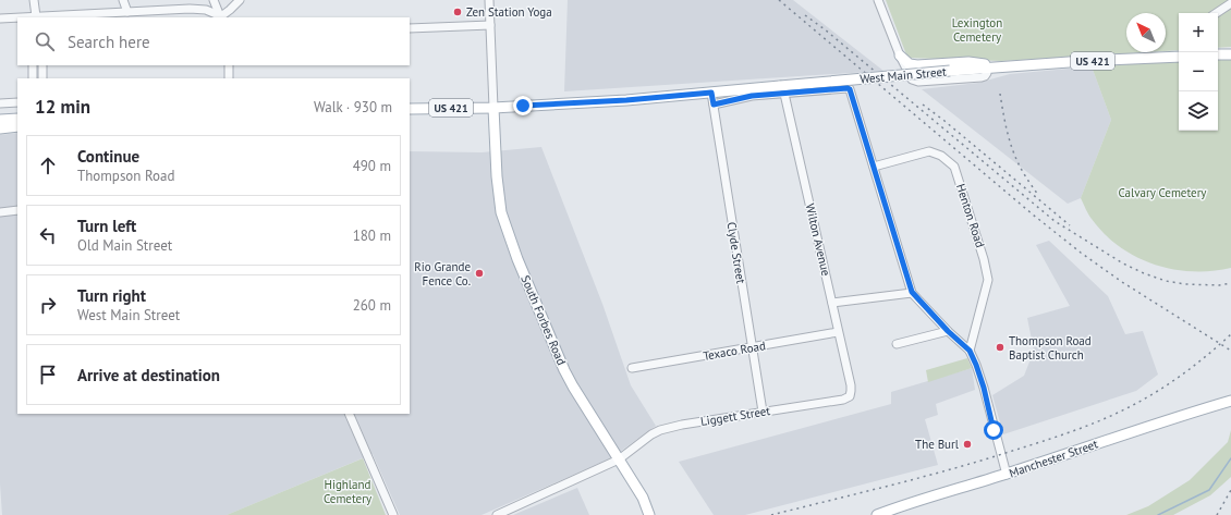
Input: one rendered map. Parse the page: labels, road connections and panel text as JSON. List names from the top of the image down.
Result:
{
  "streets": {
    "main road": [
      "US 421",
      "West Main Street",
      "South Forbes Road",
      "Manchester Street"
    ],
    "street": [
      "Henton Road",
      "Wilton Avenue",
      "Clyde Street",
      "Texaco Road",
      "Liggett Street"
    ]
  },
  "crossings": [
    ["US 421", "West Main Street"],
    ["US 421", "South Forbes Road"],
    ["West Main Street", "Wilton Avenue"],
    ["West Main Street", "Clyde Street"],
    ["West Main Street", "South Forbes Road"],
    ["Wilton Avenue", "Texaco Road"],
    ["Wilton Avenue", "Liggett Street"],
    ["Clyde Street", "Texaco Road"],
    ["Clyde Street", "Liggett Street"],
    ["South Forbes Road", "Liggett Street"]
  ],
  "parks": ["Lexington Cemetery", "Calvary Cemetery", "Highland Cemetery"],
  "places": [
    "Zen Station Yoga",
    "Rio Grande Fence Co.",
    "Thompson Road Baptist Church",
    "The Burl"
  ],
  "north": "top left",
  "page": {
    "map_buttons": ["+", "−"],
    "search": "Search here",
    "heading": ["12 min", "Walk · 930 m"],
    "list": [
      ["Continue", "Thompson Road", "490 m"],
      ["Turn left", "Old Main Street", "180 m"],
      ["Turn right", "West Main Street", "260 m"],
      "Arrive at destination"
    ]
  }
}
